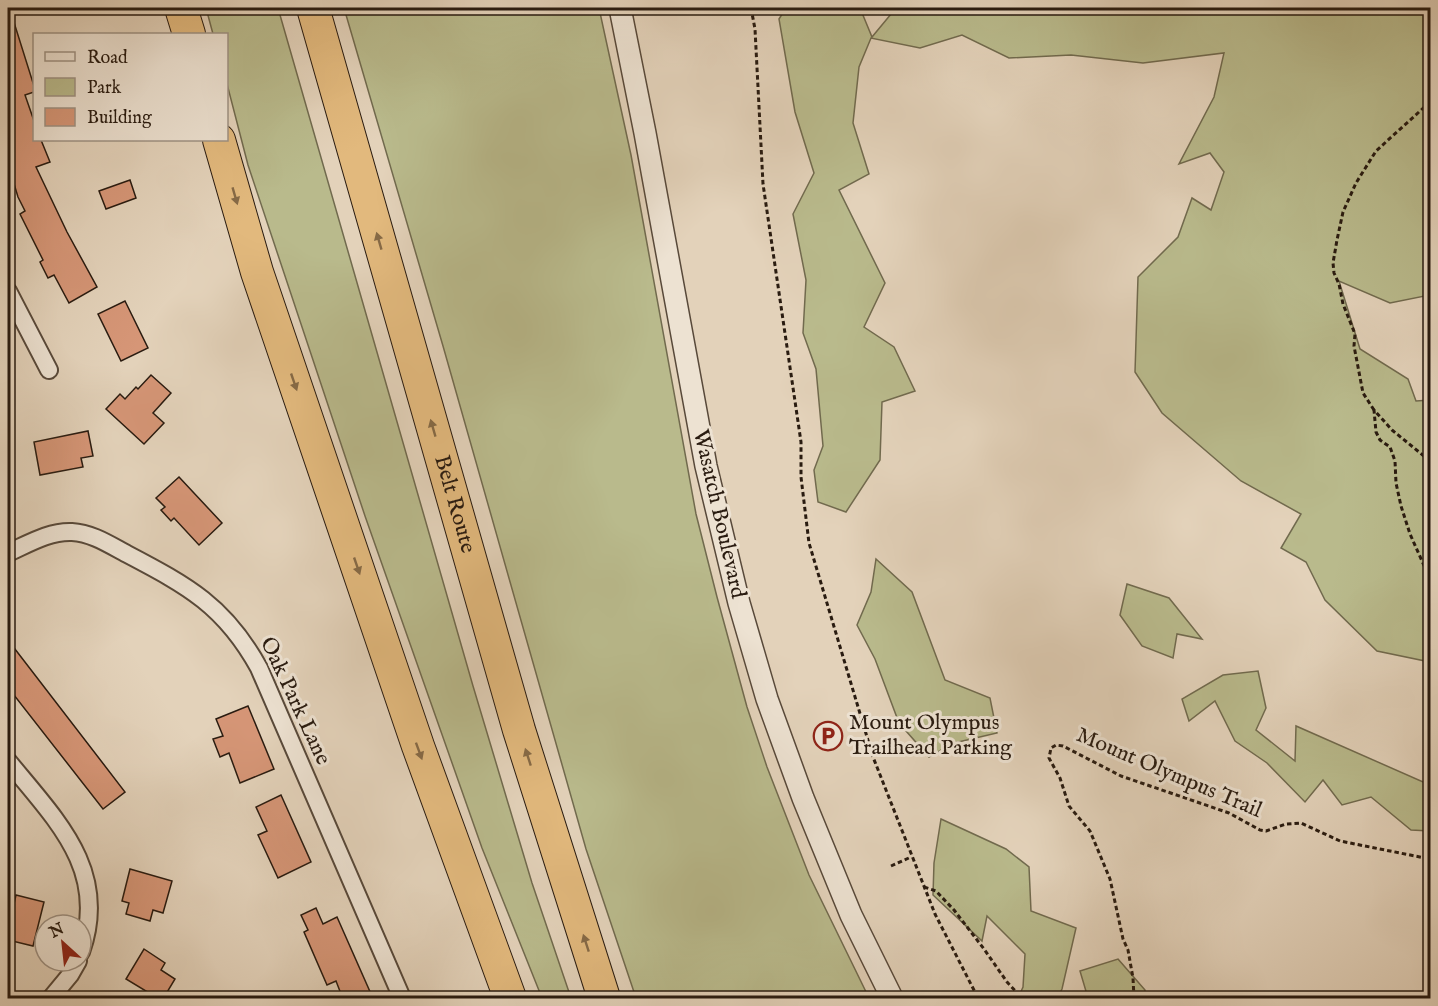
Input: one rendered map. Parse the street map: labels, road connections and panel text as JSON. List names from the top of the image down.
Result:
{
  "streets": {
    "highway": ["Belt Route"],
    "street": ["Wasatch Boulevard", "Oak Park Lane"],
    "path": ["Mount Olympus Trail"]
  },
  "places": {
    "parking": ["Mount Olympus Trailhead Parking"]
  },
  "legend": ["Road", "Park", "Building"],
  "north": "top left"
}
